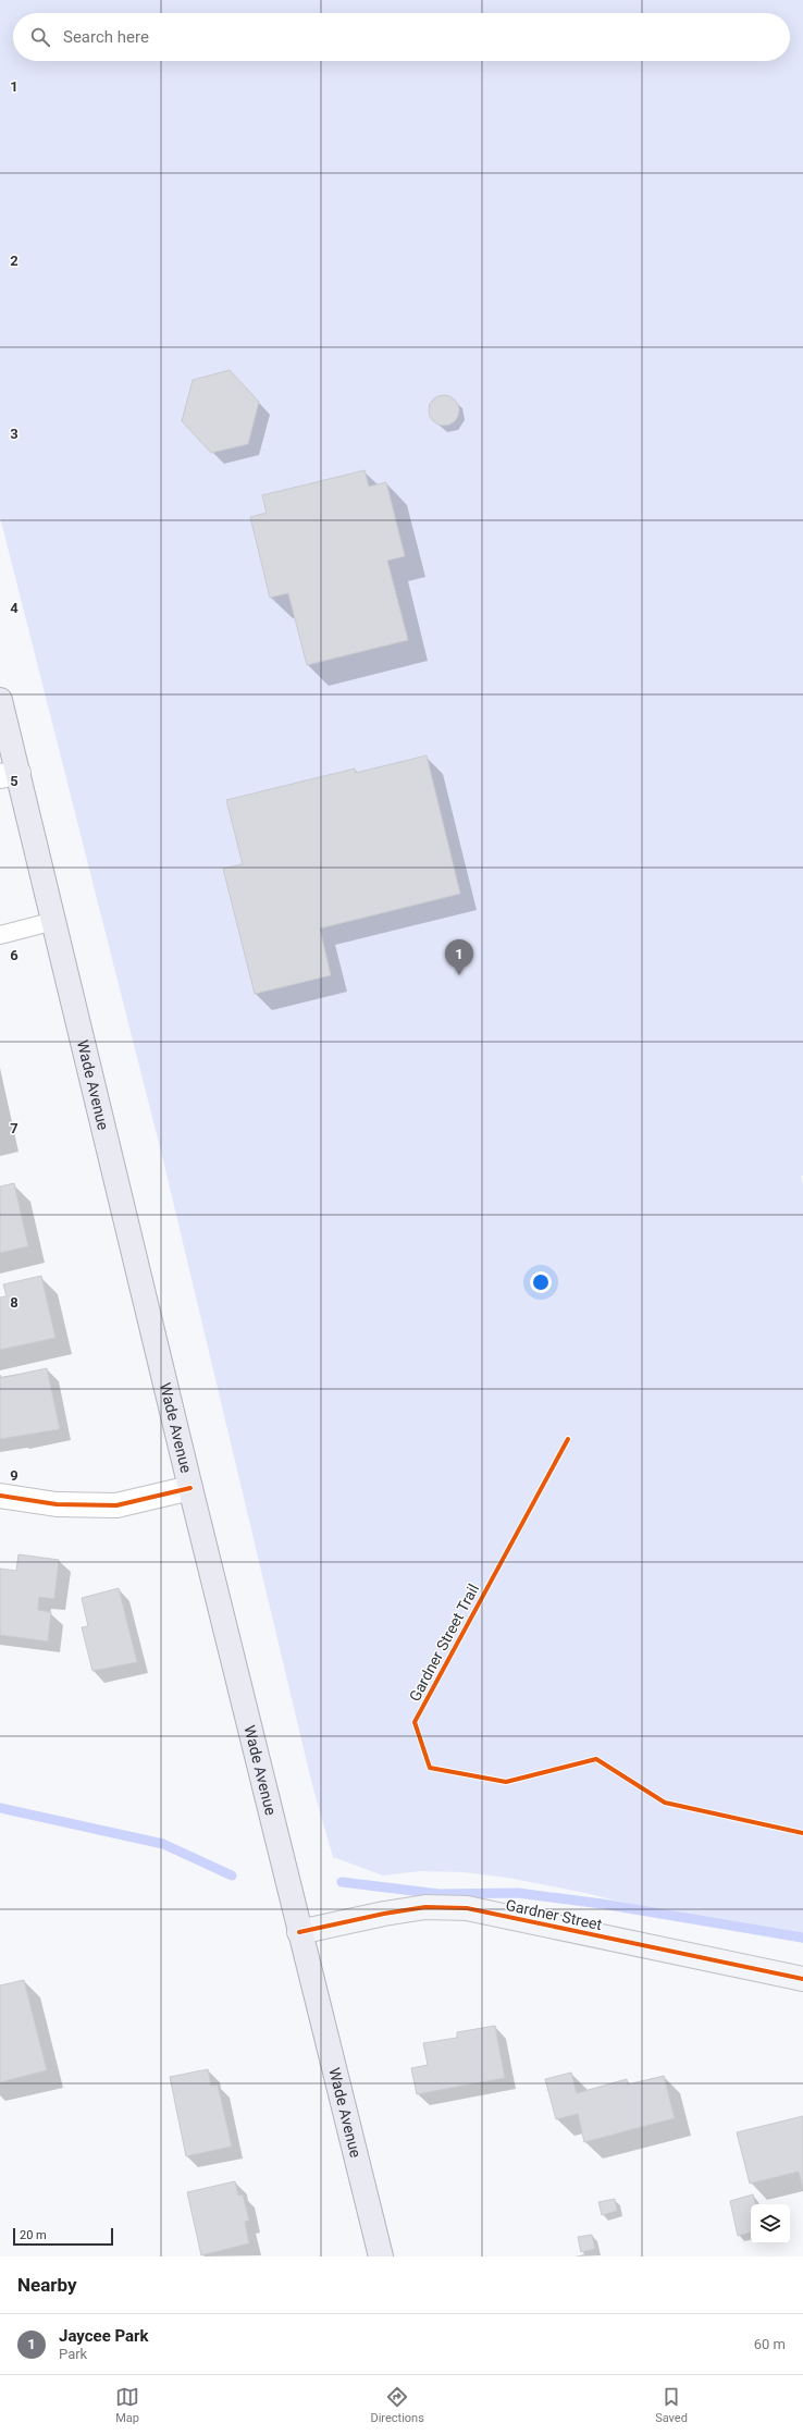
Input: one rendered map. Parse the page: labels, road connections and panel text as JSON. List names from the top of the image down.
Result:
{
  "streets": {
    "main road": ["Wade Avenue"],
    "street": ["Gardner Street"],
    "cycle path": ["Gardner Street Trail"]
  },
  "crossings": [
    ["Wade Avenue", "Gardner Street"]
  ],
  "scale_bar": "20 m",
  "page": {
    "search": "Search here",
    "pins": "1",
    "scale": "20 m",
    "heading": "Nearby",
    "list": [
      {
        "mark": "1",
        "name": "Jaycee Park",
        "note": "Park",
        "value": "60 m"
      }
    ],
    "nav": ["Map", "Directions", "Saved"]
  },
  "grid": {
    "rows": [
      "1",
      "2",
      "3",
      "4",
      "5",
      "6",
      "7",
      "8",
      "9"
    ]
  }
}
